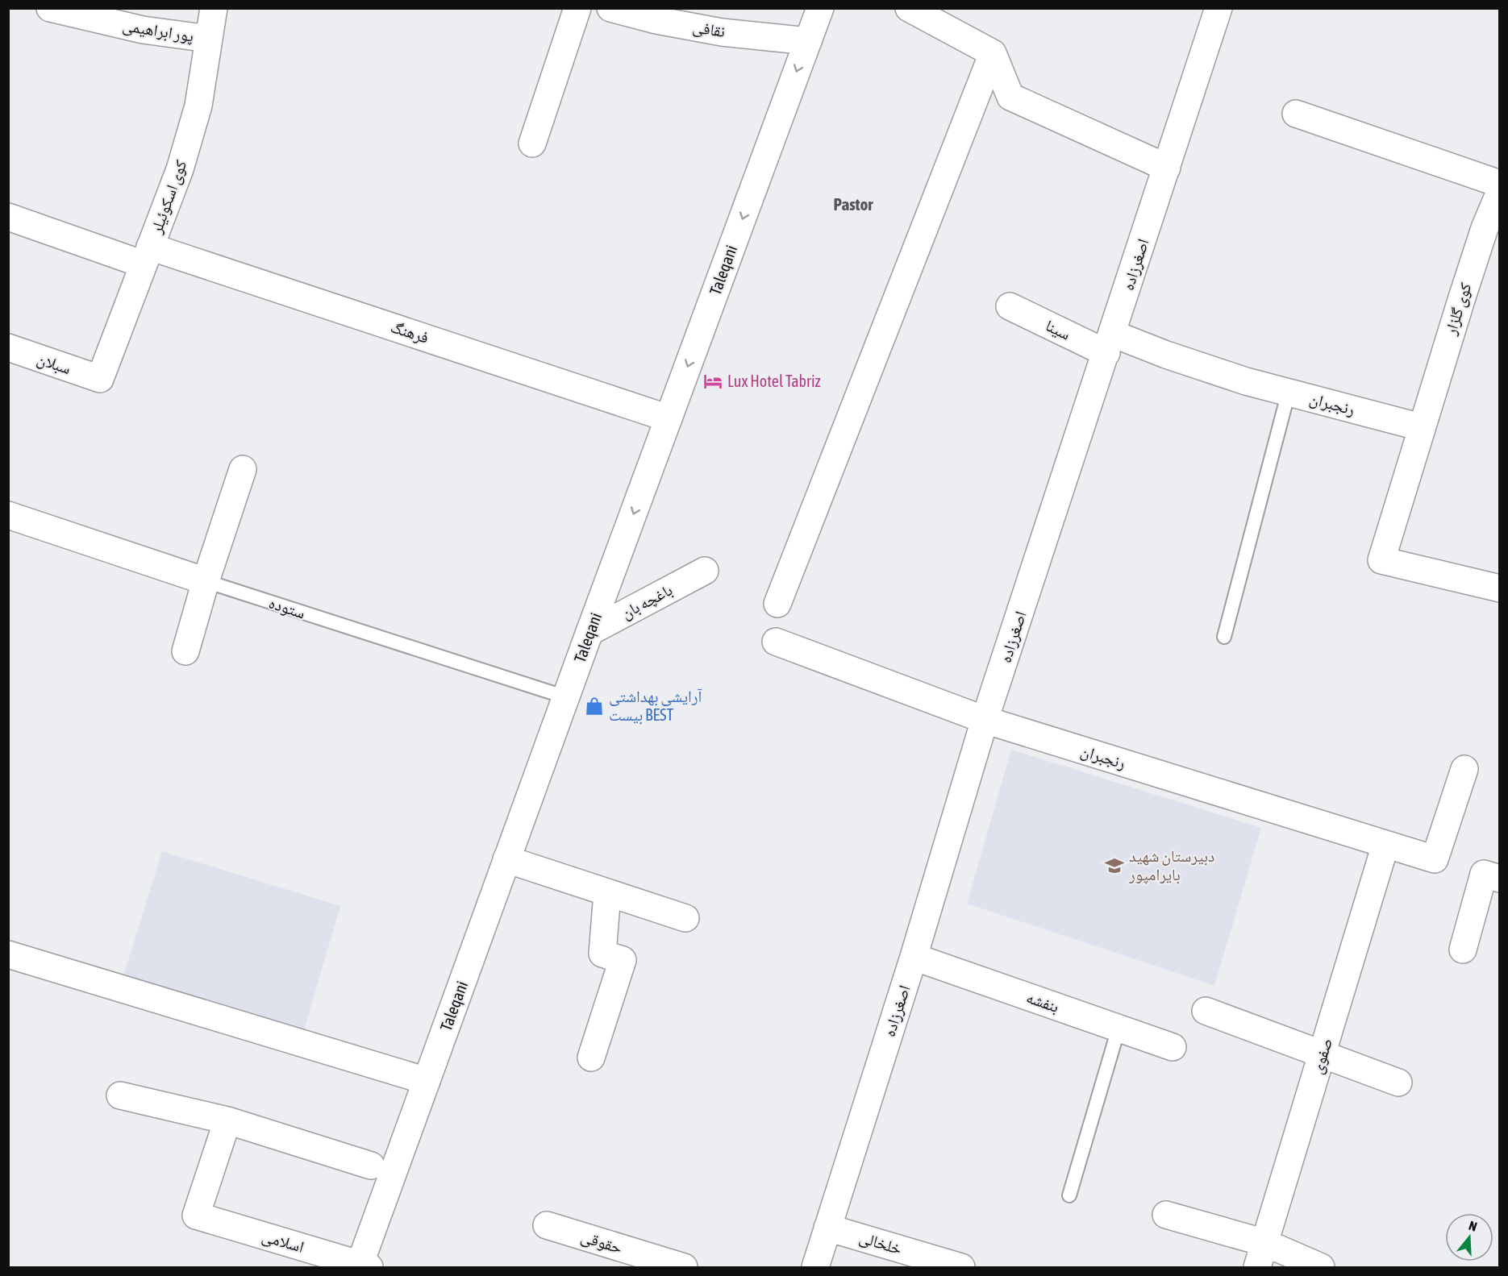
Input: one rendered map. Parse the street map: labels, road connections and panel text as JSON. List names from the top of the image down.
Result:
{
  "streets": {
    "street": [
      "نقافی",
      "پور ابراهیمی",
      "کوی اسکوئیلر",
      "اصغرزاده",
      "Taleqani",
      "کوی گلزار",
      "سینا",
      "فرهنگ",
      "سبلان",
      "رنجبران",
      "باغچه بان",
      "ستوده",
      "بنفشه",
      "صفوی",
      "اسلامی",
      "حقوقی",
      "خلخالی"
    ]
  },
  "crossings": [
    ["نقافی", "Taleqani"],
    ["پور ابراهیمی", "کوی اسکوئیلر"],
    ["کوی اسکوئیلر", "فرهنگ"],
    ["کوی اسکوئیلر", "سبلان"],
    ["اصغرزاده", "سینا"],
    ["اصغرزاده", "رنجبران"],
    ["اصغرزاده", "بنفشه"],
    ["اصغرزاده", "خلخالی"],
    ["Taleqani", "فرهنگ"],
    ["Taleqani", "باغچه بان"],
    ["Taleqani", "ستوده"],
    ["Taleqani", "اسلامی"],
    ["کوی گلزار", "رنجبران"],
    ["سینا", "رنجبران"],
    ["رنجبران", "صفوی"]
  ],
  "districts": ["Pastor"],
  "places": {
    "hotel": ["Lux Hotel Tabriz"],
    "shop": ["آرایشی بهداشتی بیست BEST"],
    "school or university": ["دبیرستان شهید بایرامپور"]
  },
  "north": "top"
}
